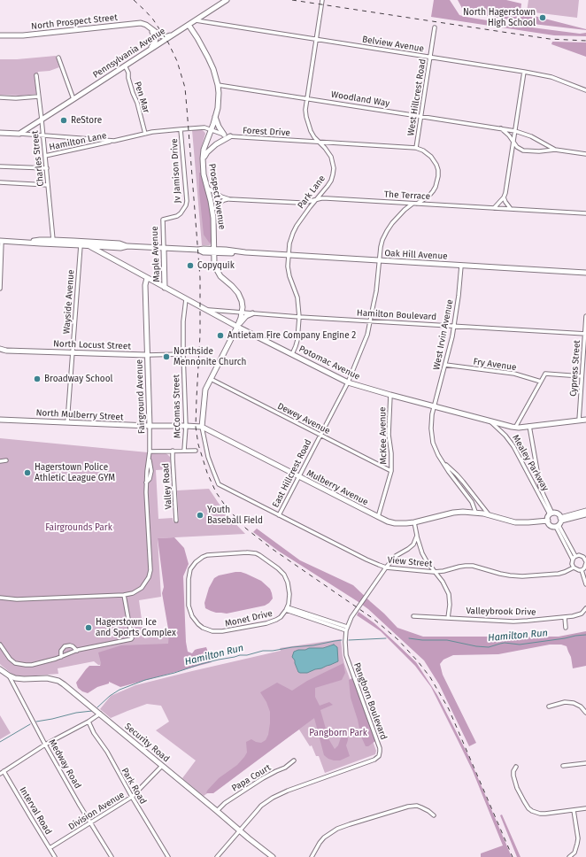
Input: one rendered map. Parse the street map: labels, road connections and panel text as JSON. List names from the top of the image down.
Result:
{
  "streets": {
    "street": [
      "North Prospect Street",
      "Belview Avenue",
      "Pennsylvania Avenue",
      "Pen Mar",
      "West Hillcrest Road",
      "Woodland Way",
      "Forest Drive",
      "Hamilton Lane",
      "Charles Street",
      "Jv Jamison Drive",
      "Park Lane",
      "The Terrace",
      "Prospect Avenue",
      "Maple Avenue",
      "Oak Hill Avenue",
      "Wayside Avenue",
      "Hamilton Boulevard",
      "West Irvin Avenue",
      "North Locust Street",
      "Potomac Avenue",
      "Fry Avenue",
      "Cypress Street",
      "Fairground Avenue",
      "McComas Street",
      "North Mulberry Street",
      "Dewey Avenue",
      "McKee Avenue",
      "Mealey Parkway",
      "East Hillcrest Road",
      "Valley Road",
      "Mulberry Avenue",
      "View Street",
      "Valleybrook Drive",
      "Monet Drive",
      "Pangborn Boulevard",
      "Security Road",
      "Medway Road",
      "Papa Court",
      "Park Road",
      "Interval Road",
      "Division Avenue"
    ]
  },
  "crossings": [
    ["Belview Avenue", "Pennsylvania Avenue"],
    ["Belview Avenue", "West Hillcrest Road"],
    ["Belview Avenue", "Park Lane"],
    ["Pennsylvania Avenue", "Pen Mar"],
    ["Pennsylvania Avenue", "Forest Drive"],
    ["Pennsylvania Avenue", "Charles Street"],
    ["Pennsylvania Avenue", "Prospect Avenue"],
    ["Pen Mar", "Forest Drive"],
    ["West Hillcrest Road", "Woodland Way"],
    ["West Hillcrest Road", "Forest Drive"],
    ["Woodland Way", "Park Lane"],
    ["Woodland Way", "Prospect Avenue"],
    ["Forest Drive", "Hamilton Lane"],
    ["Forest Drive", "Charles Street"],
    ["Forest Drive", "Jv Jamison Drive"],
    ["Forest Drive", "Park Lane"],
    ["Forest Drive", "The Terrace"],
    ["Forest Drive", "Prospect Avenue"],
    ["Hamilton Lane", "Charles Street"],
    ["Jv Jamison Drive", "Maple Avenue"],
    ["Park Lane", "The Terrace"],
    ["Park Lane", "Oak Hill Avenue"],
    ["Park Lane", "Hamilton Boulevard"],
    ["Park Lane", "Potomac Avenue"],
    ["The Terrace", "Prospect Avenue"],
    ["Prospect Avenue", "Oak Hill Avenue"],
    ["Prospect Avenue", "Hamilton Boulevard"],
    ["Prospect Avenue", "Potomac Avenue"],
    ["Maple Avenue", "Oak Hill Avenue"],
    ["Maple Avenue", "Potomac Avenue"],
    ["Oak Hill Avenue", "Wayside Avenue"],
    ["Oak Hill Avenue", "West Irvin Avenue"],
    ["Oak Hill Avenue", "Potomac Avenue"],
    ["Wayside Avenue", "North Locust Street"],
    ["Wayside Avenue", "North Mulberry Street"],
    ["Hamilton Boulevard", "West Irvin Avenue"],
    ["Hamilton Boulevard", "Potomac Avenue"],
    ["Hamilton Boulevard", "Cypress Street"],
    ["West Irvin Avenue", "Potomac Avenue"],
    ["West Irvin Avenue", "Fry Avenue"],
    ["North Locust Street", "Fairground Avenue"],
    ["North Locust Street", "McComas Street"],
    ["Potomac Avenue", "Cypress Street"],
    ["Potomac Avenue", "Fairground Avenue"],
    ["Potomac Avenue", "McComas Street"],
    ["Potomac Avenue", "McKee Avenue"],
    ["Potomac Avenue", "Mealey Parkway"],
    ["Potomac Avenue", "East Hillcrest Road"],
    ["Fairground Avenue", "North Mulberry Street"],
    ["McComas Street", "North Mulberry Street"],
    ["North Mulberry Street", "Mulberry Avenue"],
    ["North Mulberry Street", "View Street"],
    ["Dewey Avenue", "McKee Avenue"],
    ["Dewey Avenue", "East Hillcrest Road"],
    ["McKee Avenue", "Mulberry Avenue"],
    ["Mealey Parkway", "Mulberry Avenue"],
    ["East Hillcrest Road", "Mulberry Avenue"],
    ["East Hillcrest Road", "View Street"],
    ["Mulberry Avenue", "View Street"],
    ["View Street", "Pangborn Boulevard"],
    ["Pangborn Boulevard", "Security Road"],
    ["Security Road", "Medway Road"],
    ["Security Road", "Papa Court"],
    ["Security Road", "Division Avenue"],
    ["Medway Road", "Division Avenue"],
    ["Park Road", "Division Avenue"],
    ["Interval Road", "Division Avenue"]
  ],
  "water": ["Hamilton Run"],
  "parks": ["Fairgrounds Park", "Pangborn Park"],
  "places": [
    "North Hagerstown High School",
    "ReStore",
    "Copyquik",
    "Antietam Fire Company Engine 2",
    "Northside Mennonite Church",
    "Broadway School",
    "Hagerstown Police Athletic League GYM",
    "Youth Baseball Field",
    "Hagerstown Ice and Sports Complex"
  ]
}
